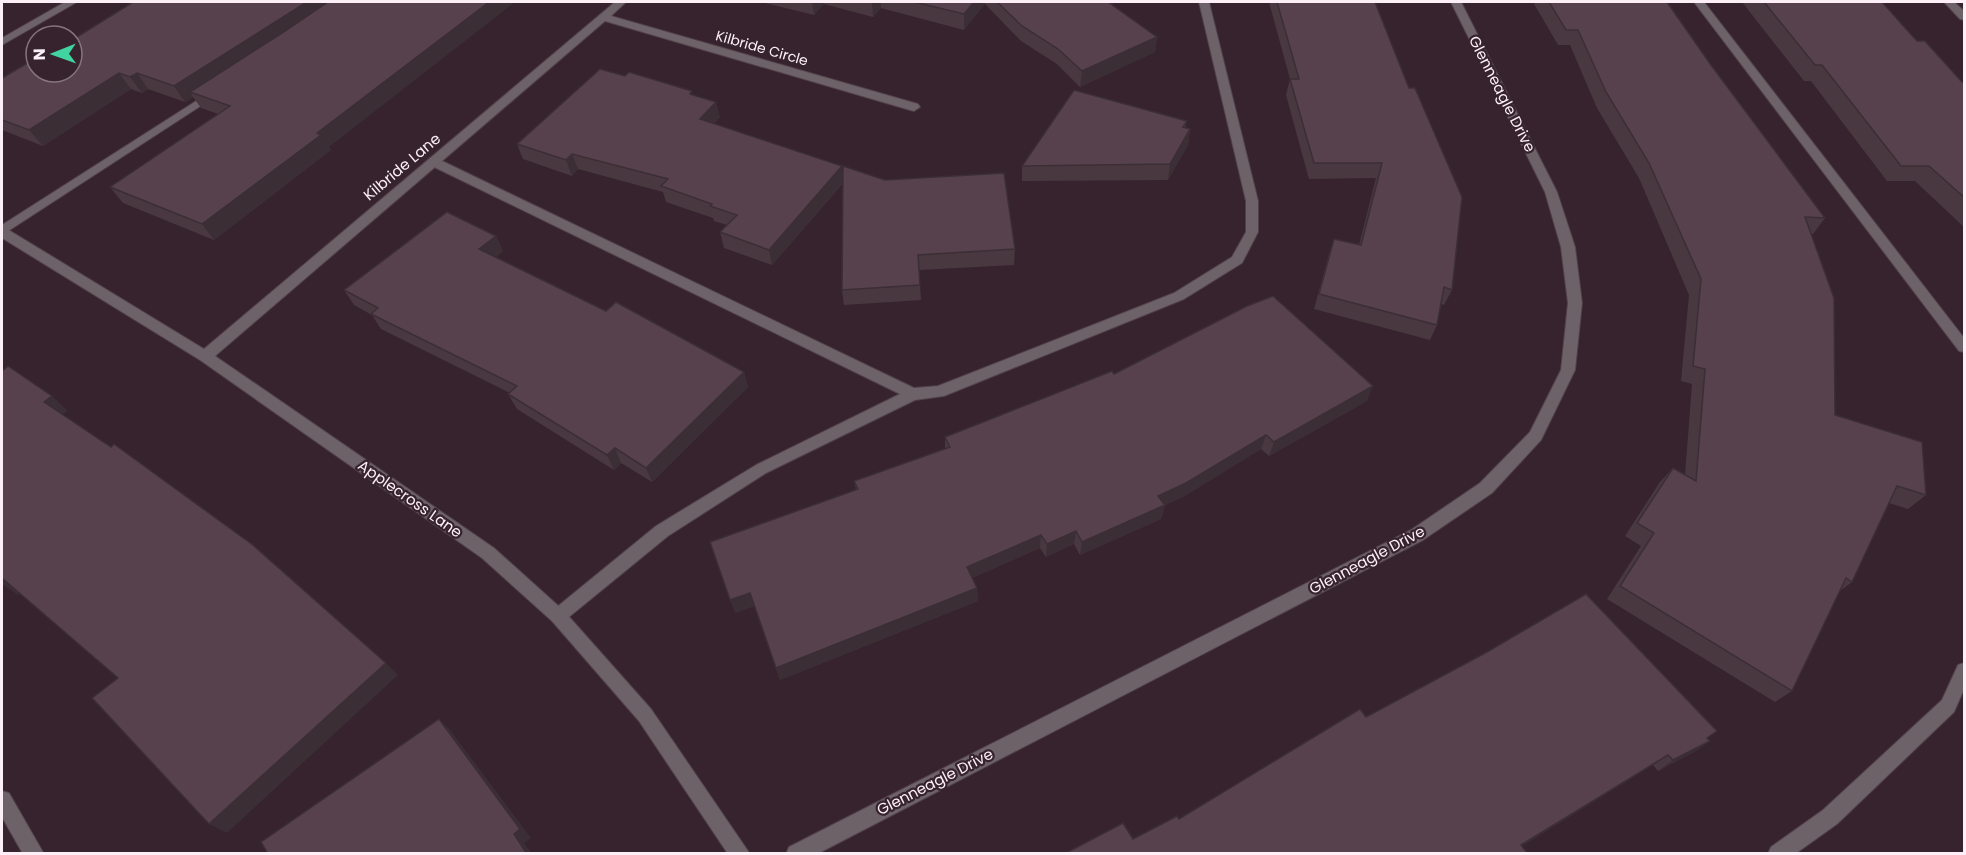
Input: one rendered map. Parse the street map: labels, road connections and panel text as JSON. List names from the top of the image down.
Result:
{
  "streets": {
    "street": [
      "Kilbride Circle",
      "Glenneagle Drive",
      "Kilbride Lane",
      "Applecross Lane"
    ]
  },
  "crossings": [
    ["Kilbride Circle", "Kilbride Lane"],
    ["Kilbride Lane", "Applecross Lane"]
  ],
  "north": "left"
}
